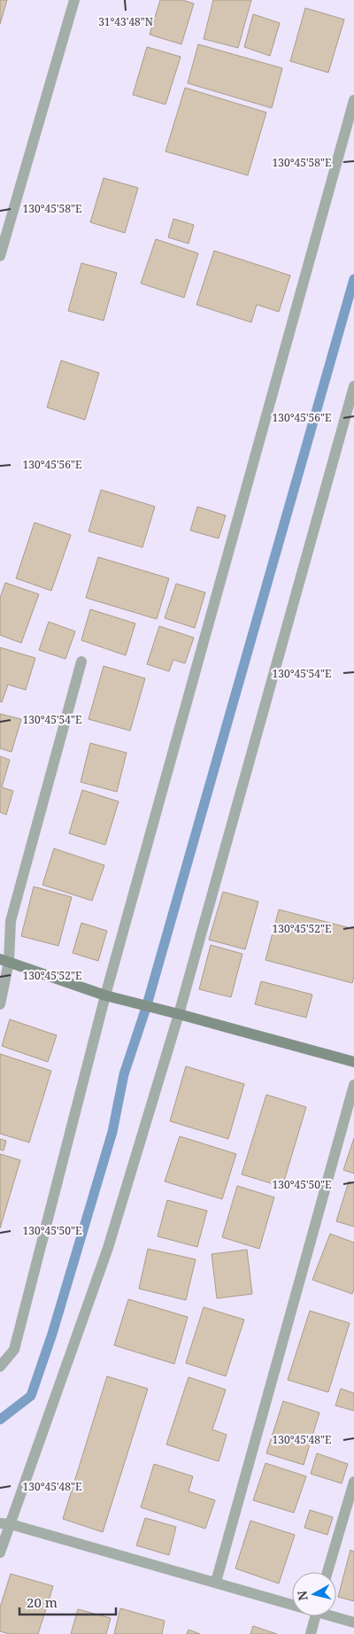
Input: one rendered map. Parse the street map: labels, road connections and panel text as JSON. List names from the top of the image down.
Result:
{
  "scale_bar": "20 m",
  "north": "left",
  "coordinates": [
    "31°43'48\"N",
    "130°45'58\"E",
    "130°45'56\"E",
    "130°45'54\"E",
    "130°45'52\"E",
    "130°45'50\"E",
    "130°45'48\"E"
  ]
}
